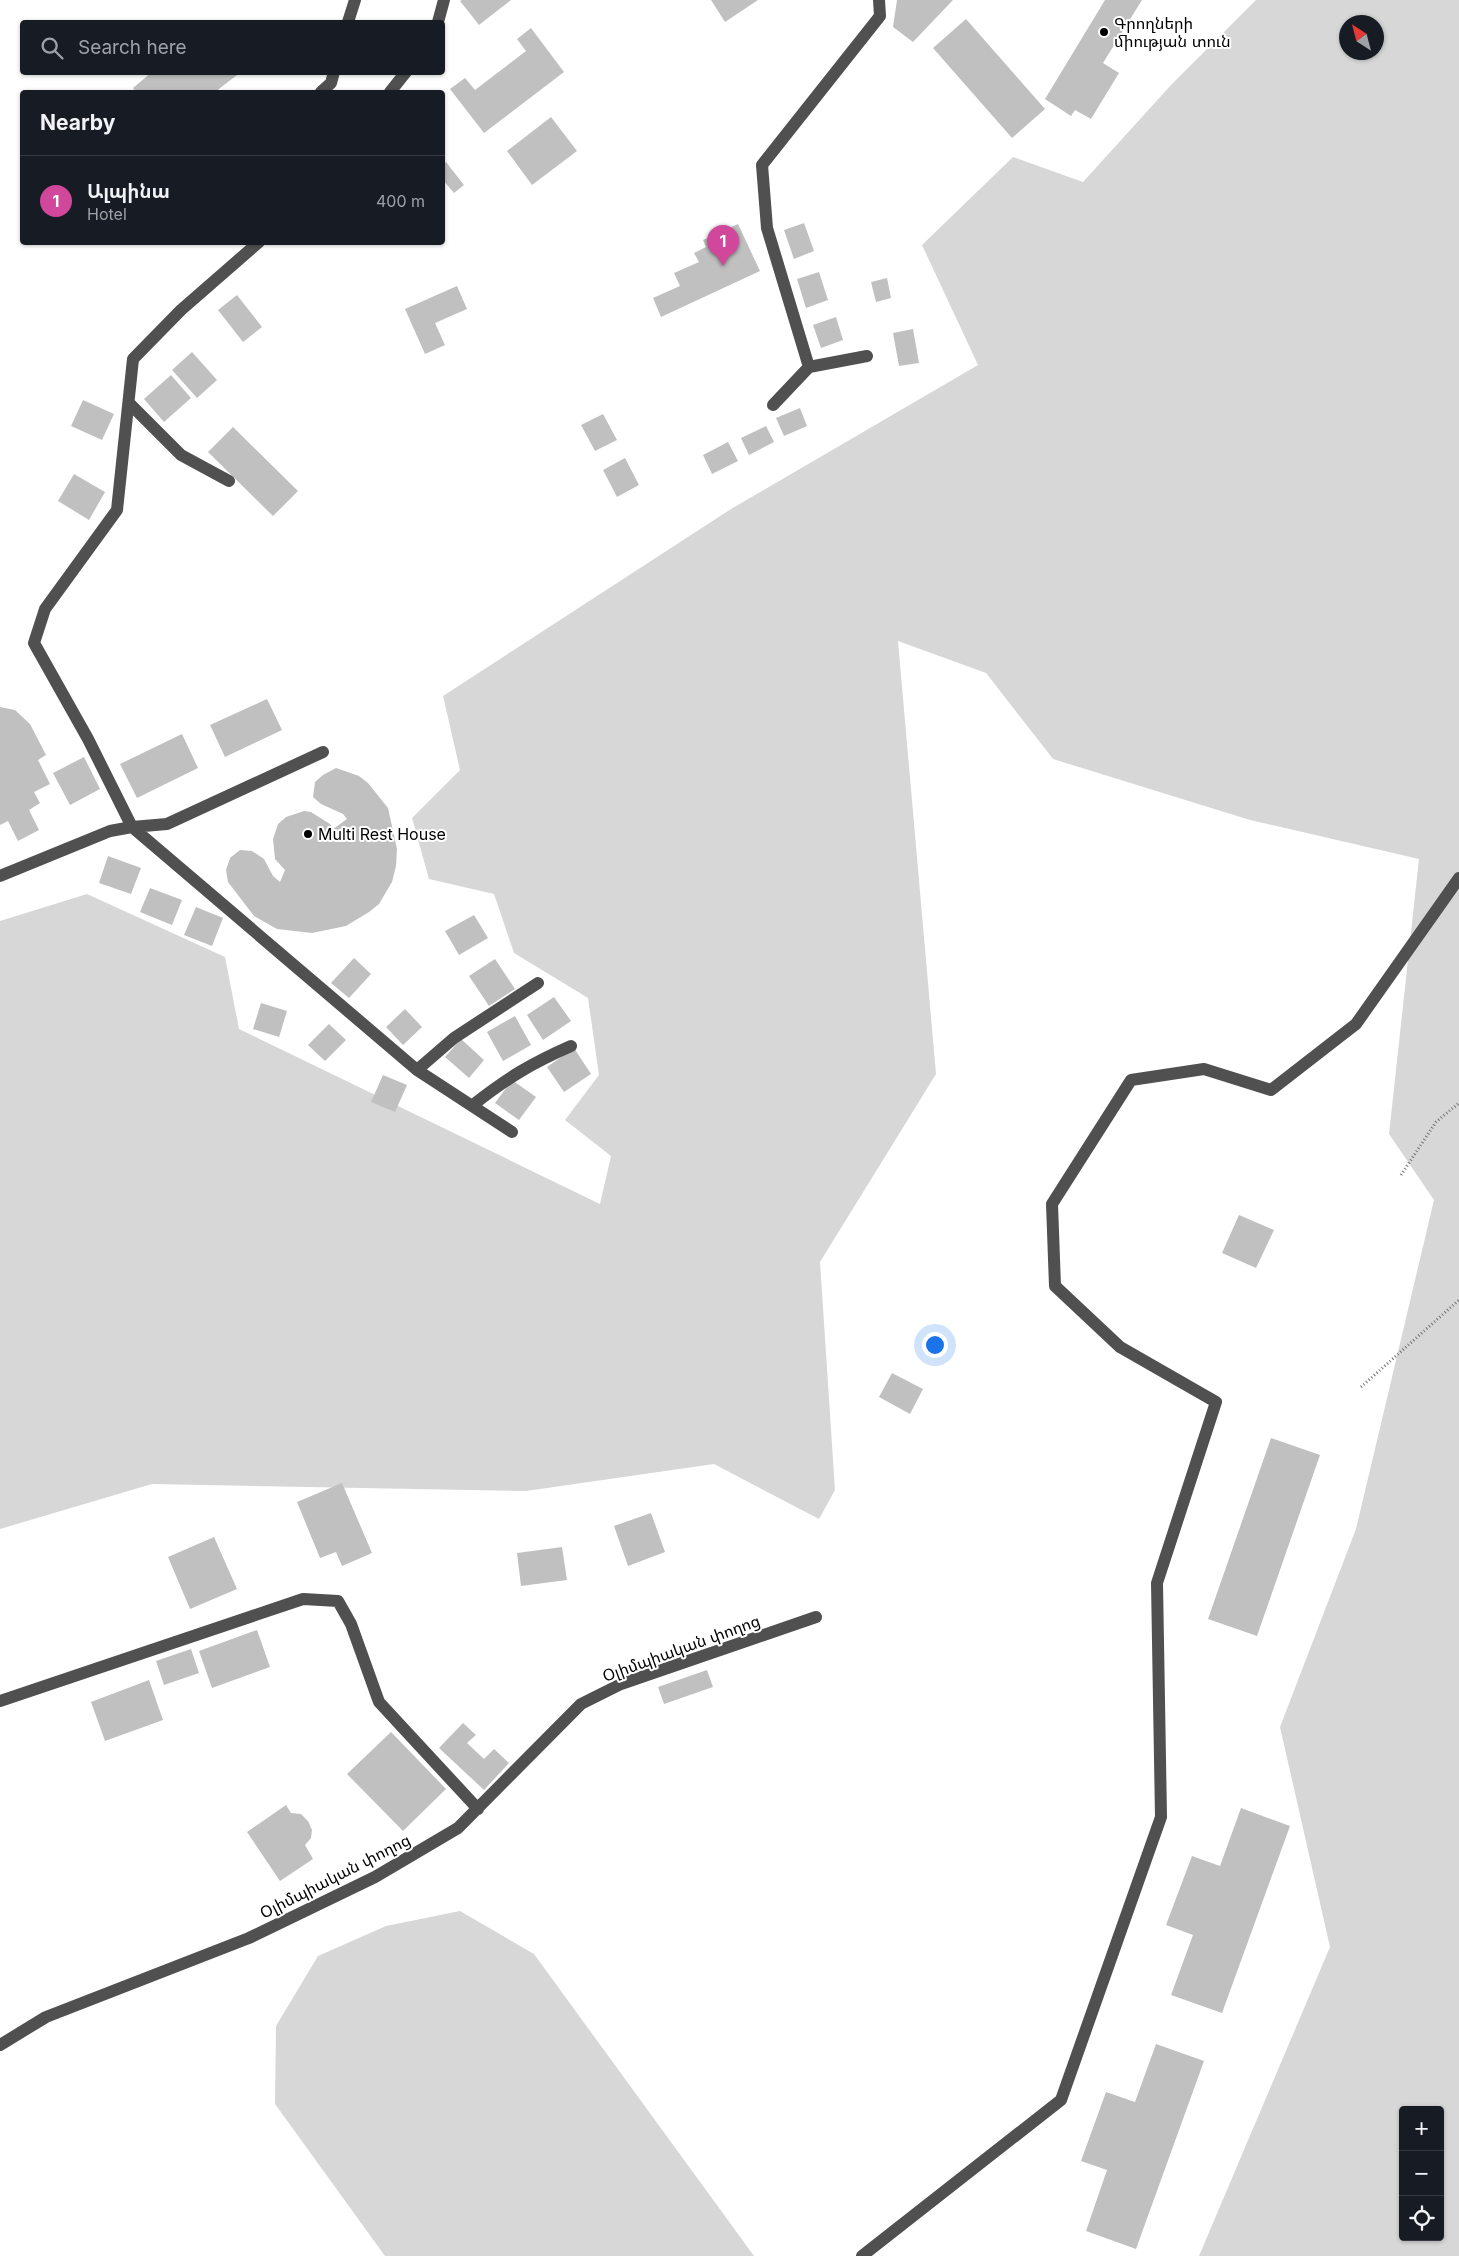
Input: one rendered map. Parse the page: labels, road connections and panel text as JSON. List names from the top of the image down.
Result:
{
  "streets": {
    "street": ["Օլիմպիական փողոց"]
  },
  "places": ["Գրողների միության տուն", "Multi Rest House"],
  "north": "top left",
  "page": {
    "search": "Search here",
    "heading": "Nearby",
    "list": [
      {
        "mark": "1",
        "name": "Ալպինա",
        "note": "Hotel",
        "value": "400 m"
      }
    ],
    "pins": "1",
    "map_buttons": ["+", "−"]
  }
}
